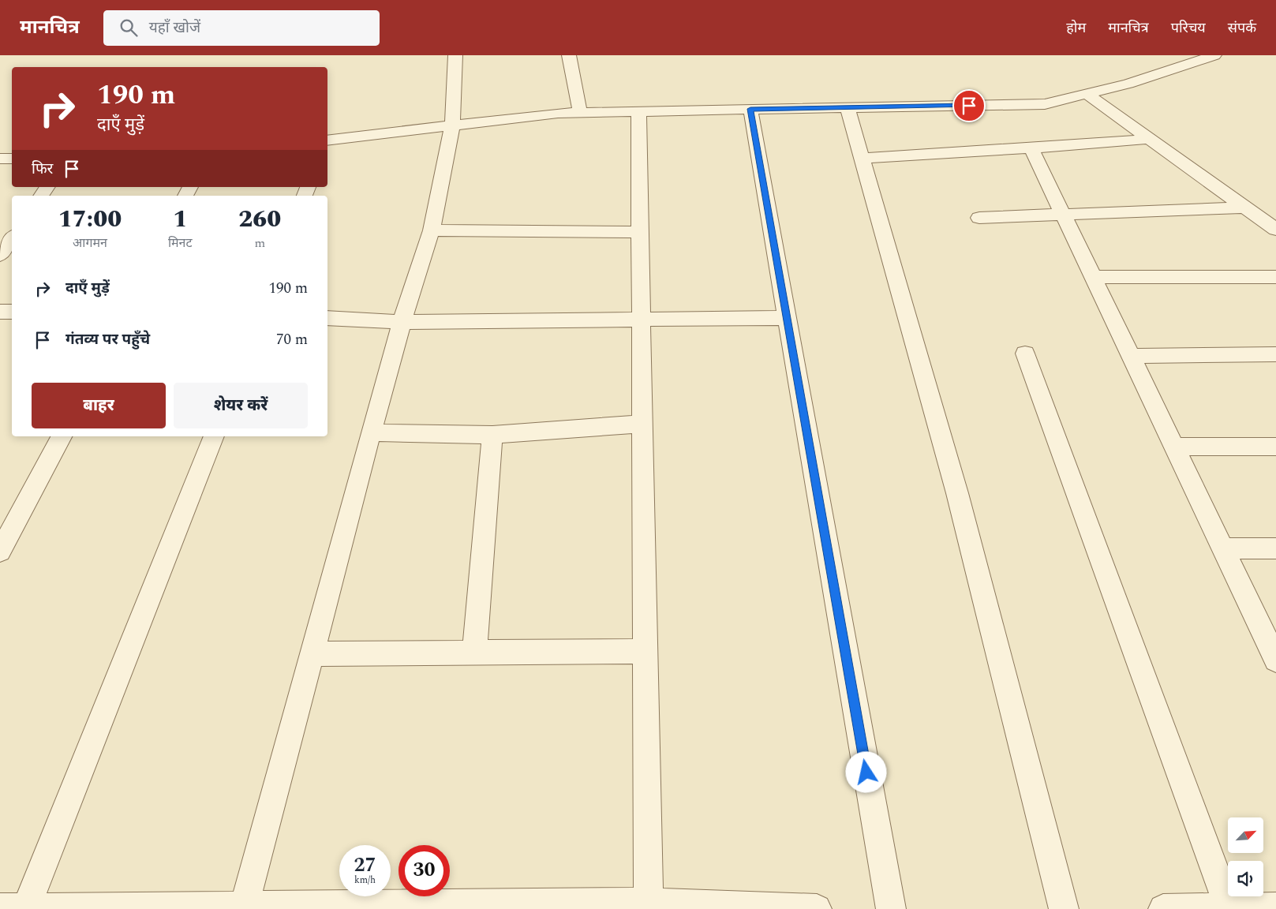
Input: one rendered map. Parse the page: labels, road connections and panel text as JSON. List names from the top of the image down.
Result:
{
  "north": "top right",
  "page": {
    "header": "मानचित्र",
    "search": "यहाँ खोजें",
    "nav": [
      "होम",
      "मानचित्र",
      "परिचय",
      "संपर्क"
    ],
    "turn": ["190 m", "दाएँ मुड़ें"],
    "then": "फिर",
    "eta": [
      "17:00",
      "आगमन",
      "1",
      "मिनट",
      "260",
      "m"
    ],
    "list": [
      {
        "name": "दाएँ मुड़ें",
        "value": "190 m"
      },
      {
        "name": "गंतव्य पर पहुँचे",
        "value": "70 m"
      }
    ],
    "buttons": ["बाहर", "शेयर करें"],
    "speed": "27 km/h",
    "limit": "30"
  }
}
